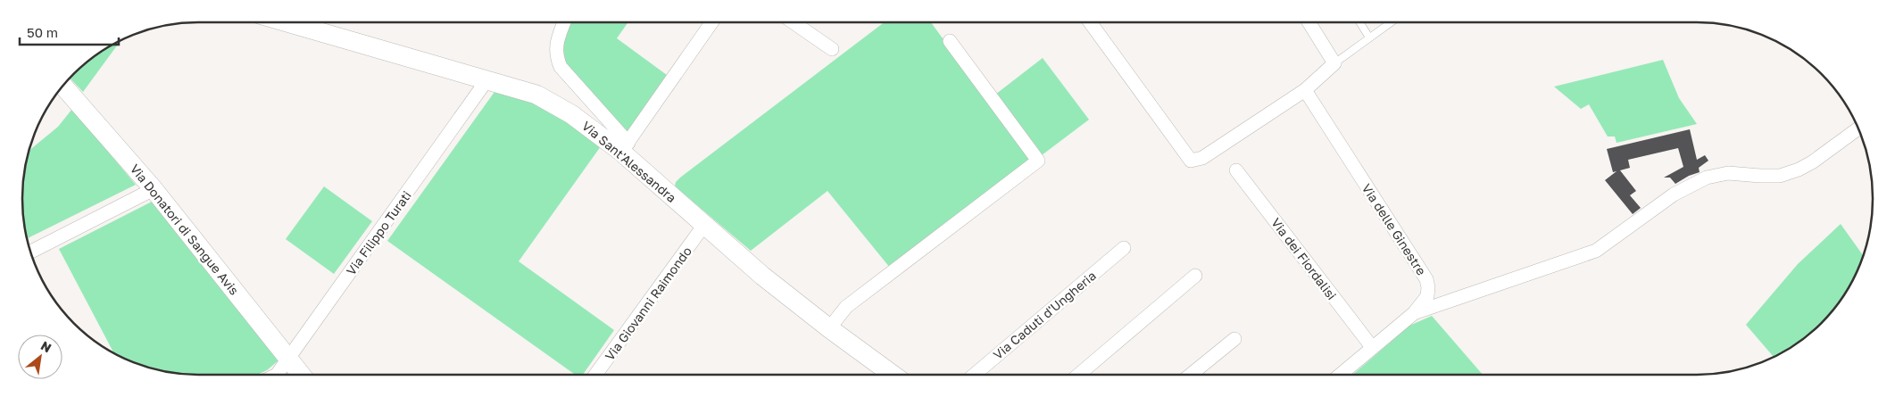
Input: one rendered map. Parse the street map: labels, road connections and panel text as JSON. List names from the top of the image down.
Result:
{
  "streets": {
    "street": [
      "Via Sant'Alessandra",
      "Via Donatori di Sangue Avis",
      "Via delle Ginestre",
      "Via Filippo Turati",
      "Via dei Fiordalisi",
      "Via Giovanni Raimondo",
      "Via Caduti d'Ungheria"
    ]
  },
  "crossings": [
    ["Via Sant'Alessandra", "Via Filippo Turati"],
    ["Via Sant'Alessandra", "Via Giovanni Raimondo"],
    ["Via Donatori di Sangue Avis", "Via Filippo Turati"],
    ["Via delle Ginestre", "Via dei Fiordalisi"]
  ],
  "scale_bar": "50 m",
  "north": "top right"
}
